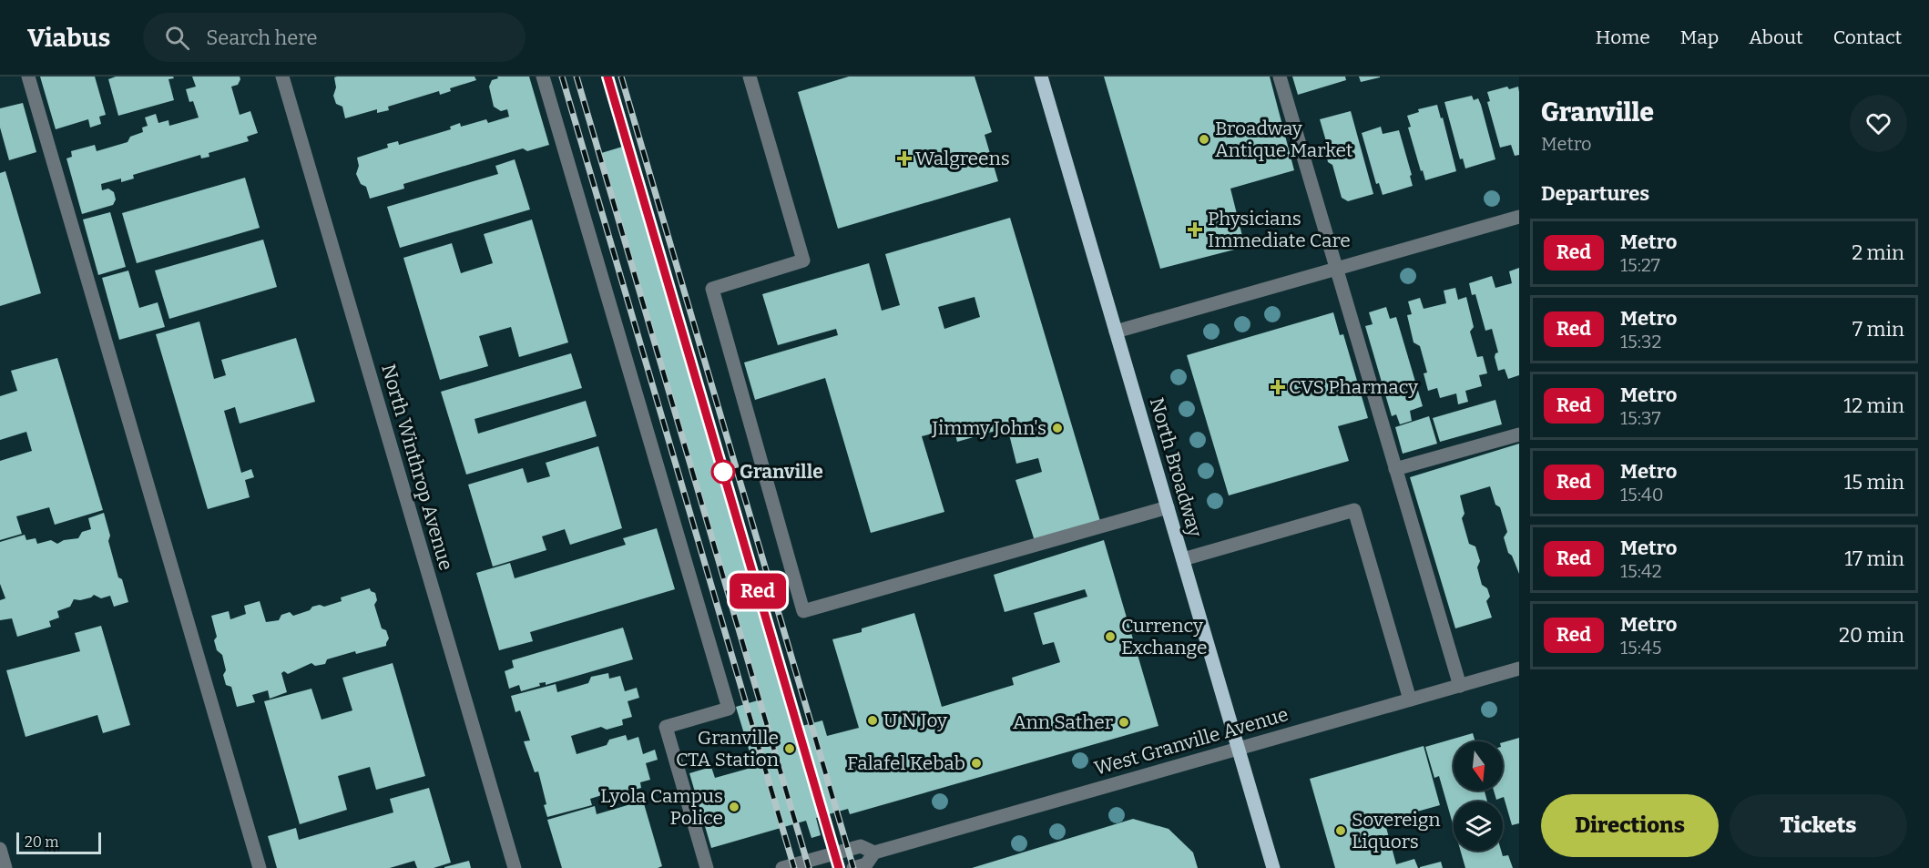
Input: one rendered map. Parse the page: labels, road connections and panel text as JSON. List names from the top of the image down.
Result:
{
  "streets": {
    "main road": ["North Broadway"],
    "street": ["North Winthrop Avenue", "West Granville Avenue"]
  },
  "crossings": [
    ["North Broadway", "West Granville Avenue"]
  ],
  "places": {
    "other": [
      "Broadway Antique Market",
      "Jimmy John's",
      "Granville",
      "Currency Exchange",
      "U N Joy",
      "Ann Sather",
      "Granville CTA Station",
      "Falafel Kebab",
      "Lyola Campus Police",
      "Sovereign Liquors"
    ],
    "health": ["Walgreens", "Physicians Immediate Care", "CVS Pharmacy"]
  },
  "lines": ["metro line Red"],
  "scale_bar": "20 m",
  "north": "bottom",
  "page": {
    "header": "Viabus",
    "search": "Search here",
    "nav": [
      "Home",
      "Map",
      "About",
      "Contact"
    ],
    "on_map": "Red",
    "heading": [
      ["Granville", "Metro"],
      "Departures"
    ],
    "list": [
      {
        "mark": "Red",
        "name": "Metro",
        "note": "15:27",
        "value": "2 min"
      },
      {
        "mark": "Red",
        "name": "Metro",
        "note": "15:32",
        "value": "7 min"
      },
      {
        "mark": "Red",
        "name": "Metro",
        "note": "15:37",
        "value": "12 min"
      },
      {
        "mark": "Red",
        "name": "Metro",
        "note": "15:40",
        "value": "15 min"
      },
      {
        "mark": "Red",
        "name": "Metro",
        "note": "15:42",
        "value": "17 min"
      },
      {
        "mark": "Red",
        "name": "Metro",
        "note": "15:45",
        "value": "20 min"
      }
    ],
    "buttons": ["Directions", "Tickets"],
    "scale": "20 m"
  }
}
